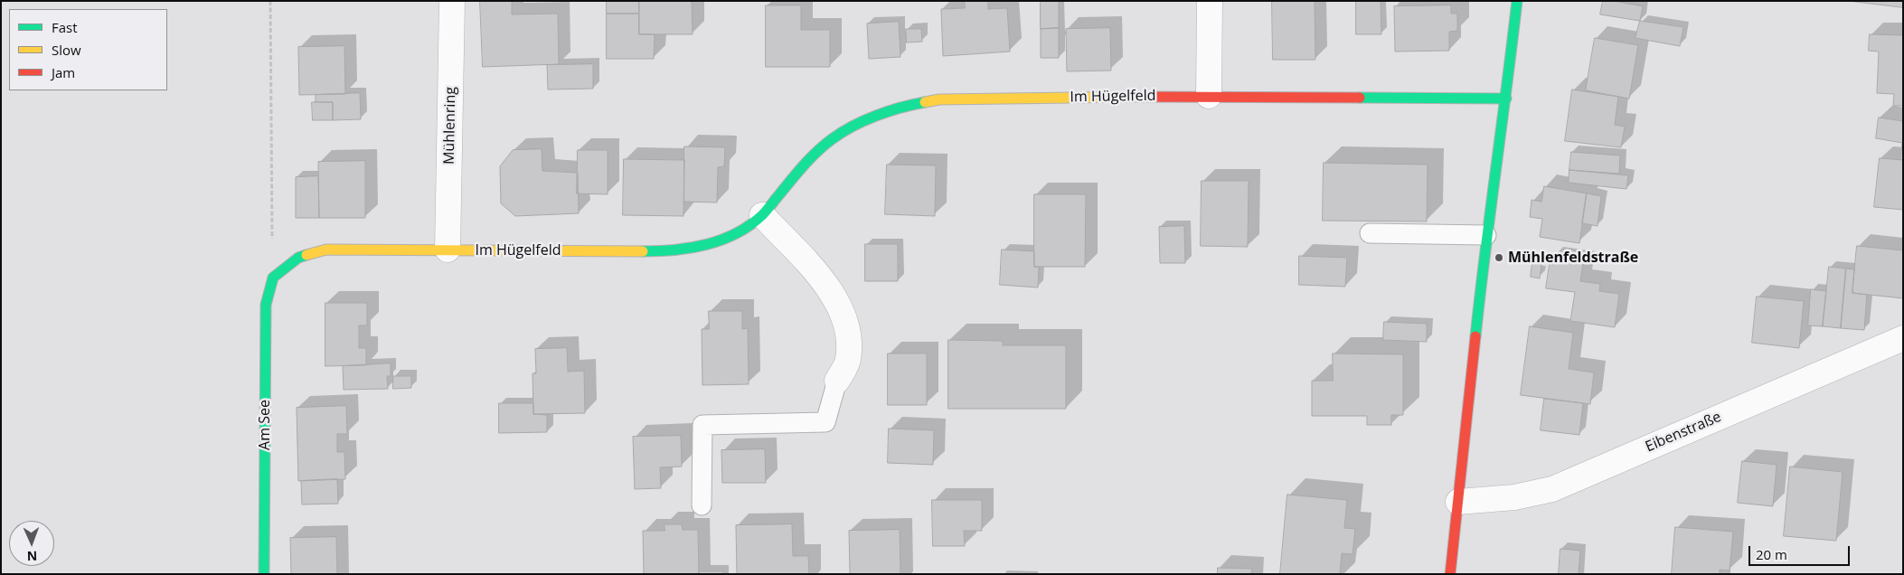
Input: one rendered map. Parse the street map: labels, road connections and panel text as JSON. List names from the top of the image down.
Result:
{
  "streets": {
    "street": [
      "Im Hügelfeld",
      "Mühlenring",
      "Am See",
      "Eibenstraße"
    ]
  },
  "crossings": [
    ["Im Hügelfeld", "Mühlenring"],
    ["Im Hügelfeld", "Am See"]
  ],
  "places": ["Mühlenfeldstraße"],
  "legend": ["Fast", "Slow", "Jam"],
  "scale_bar": "20 m",
  "north": "bottom"
}
